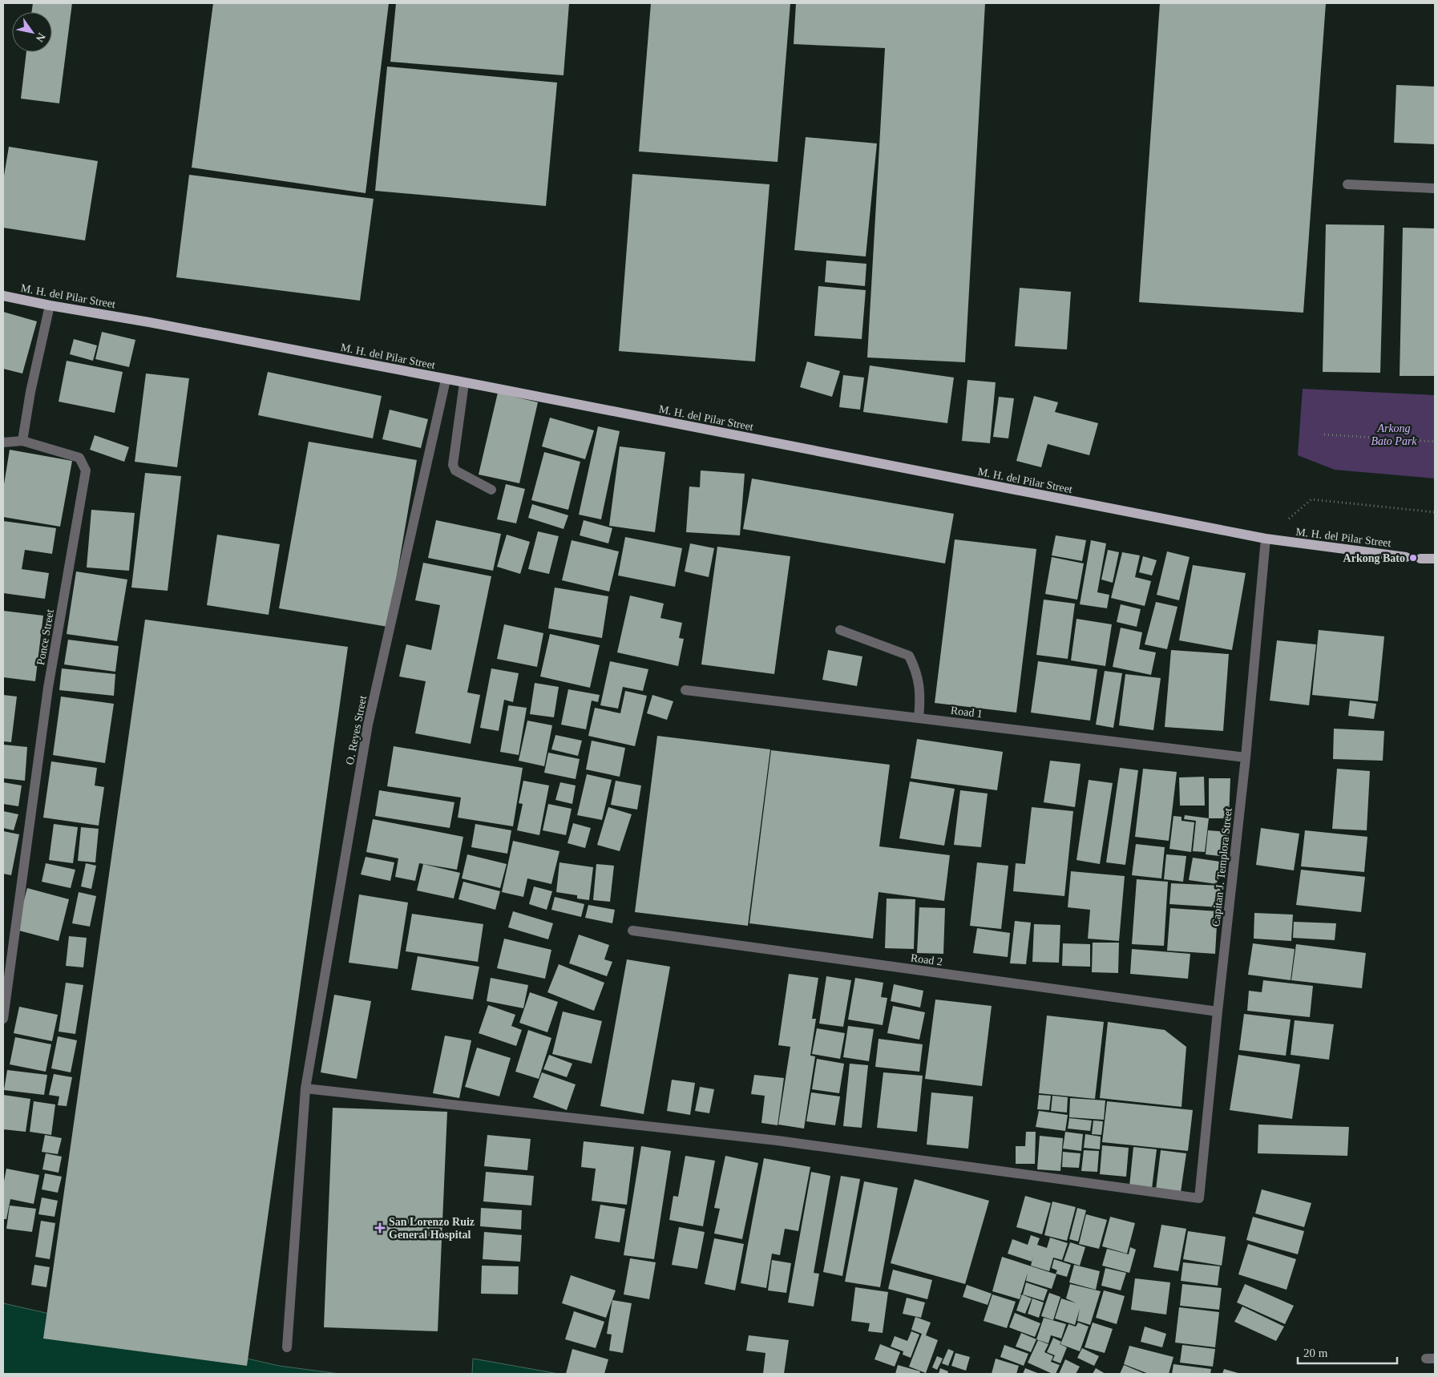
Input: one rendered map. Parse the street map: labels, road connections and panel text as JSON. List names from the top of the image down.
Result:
{
  "streets": {
    "main road": ["M. H. del Pilar Street"],
    "street": [
      "Ponce Street",
      "Road 1",
      "O. Reyes Street",
      "Capitan J. Templora Street",
      "Road 2"
    ]
  },
  "crossings": [
    ["M. H. del Pilar Street", "O. Reyes Street"],
    ["M. H. del Pilar Street", "Capitan J. Templora Street"],
    ["Road 1", "Capitan J. Templora Street"],
    ["O. Reyes Street", "Capitan J. Templora Street"],
    ["Capitan J. Templora Street", "Road 2"]
  ],
  "parks": ["Arkong Bato Park"],
  "places": {
    "other": ["Arkong Bato"],
    "health": ["San Lorenzo Ruiz General Hospital"]
  },
  "scale_bar": "20 m",
  "north": "bottom right"
}
